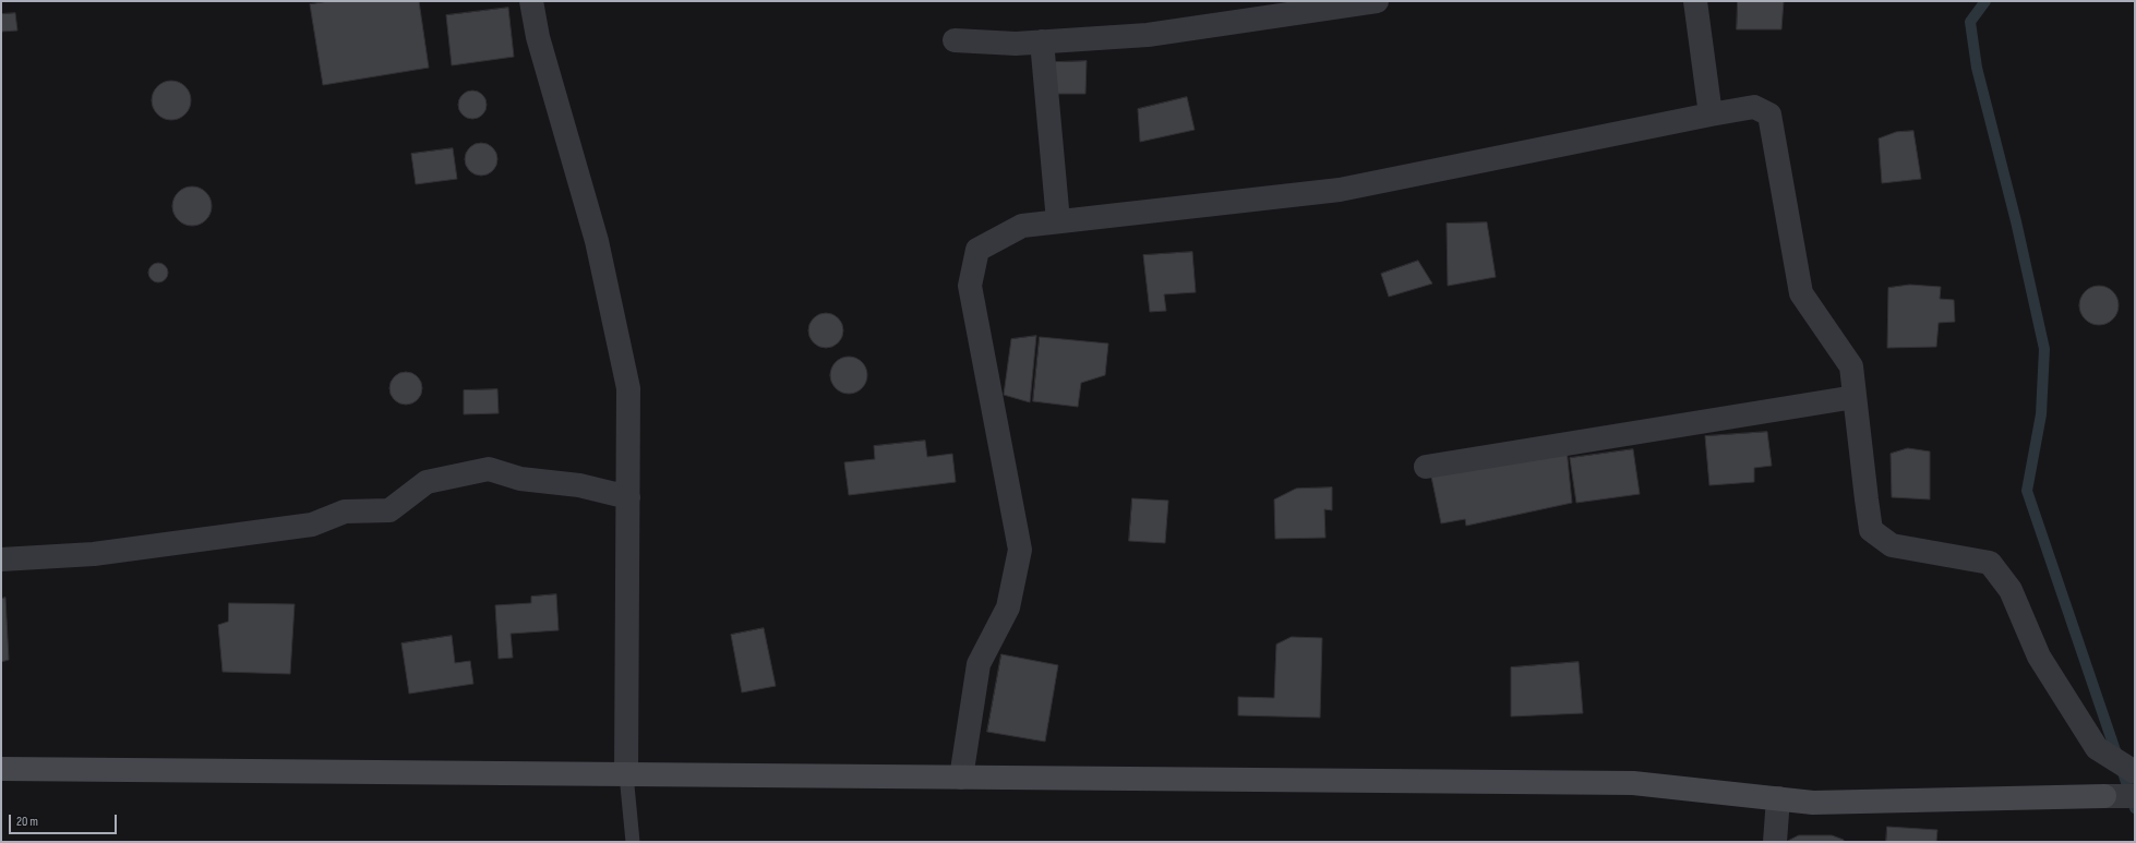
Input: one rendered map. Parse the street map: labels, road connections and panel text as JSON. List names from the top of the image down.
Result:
{
  "scale_bar": "20 m"
}
